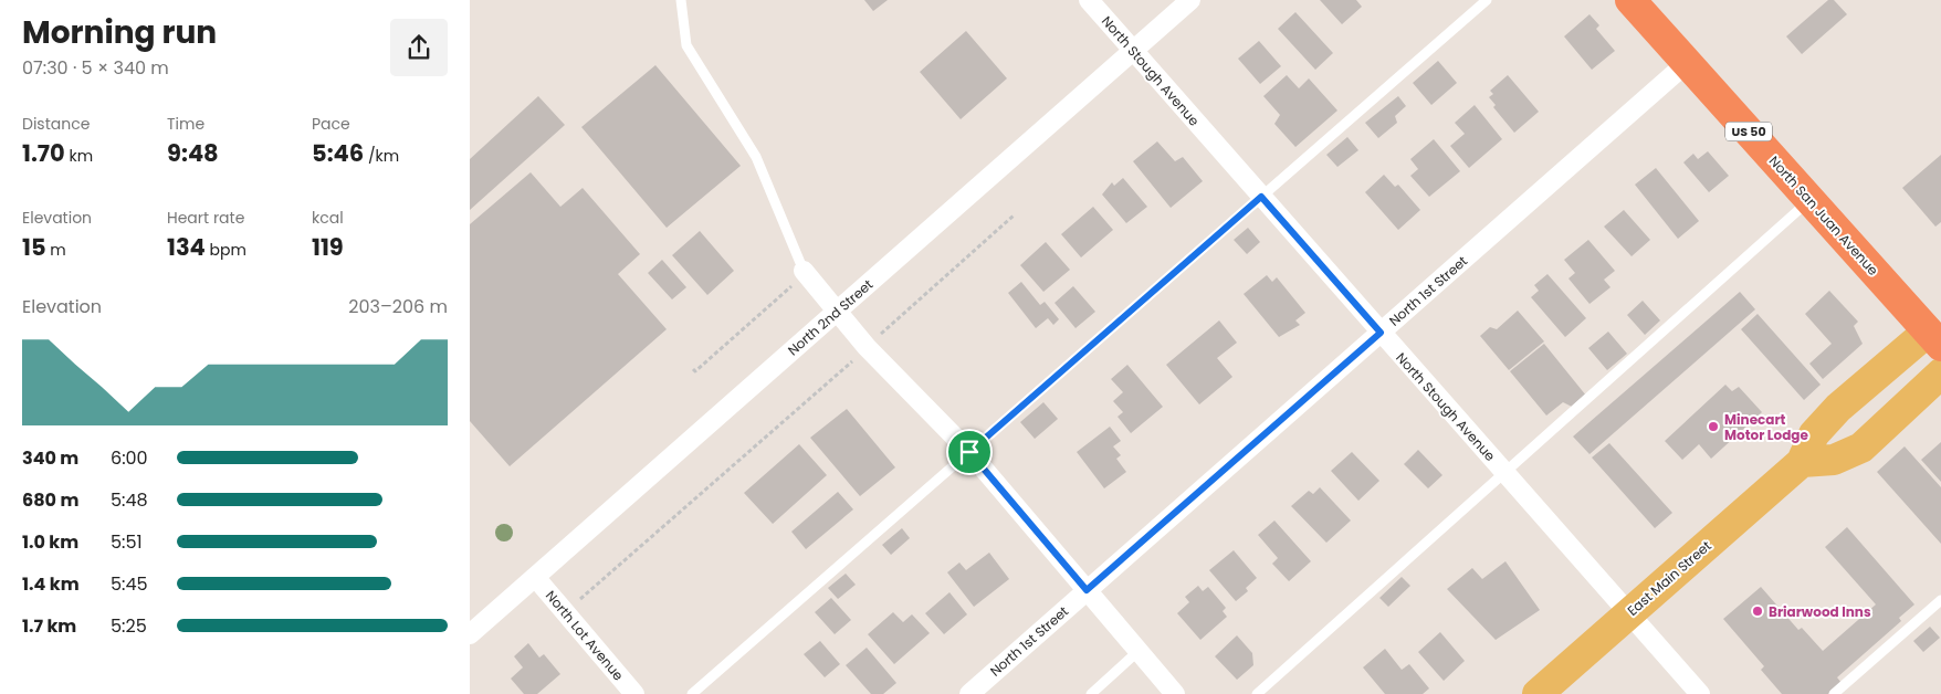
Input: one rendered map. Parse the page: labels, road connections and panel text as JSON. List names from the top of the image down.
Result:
{
  "streets": {
    "highway": ["US 50", "North San Juan Avenue"],
    "main road": ["East Main Street"],
    "street": [
      "North Stough Avenue",
      "North 1st Street",
      "North 2nd Street",
      "North Lot Avenue"
    ]
  },
  "crossings": [
    ["North Stough Avenue", "North 1st Street"],
    ["North Stough Avenue", "North 2nd Street"],
    ["North Stough Avenue", "East Main Street"],
    ["North San Juan Avenue", "North 1st Street"],
    ["North San Juan Avenue", "East Main Street"],
    ["North 2nd Street", "North Lot Avenue"]
  ],
  "places": ["Minecart Motor Lodge", "Briarwood Inns"],
  "page": {
    "heading": ["Morning run", "07:30 · 5 × 340 m"],
    "stats": [
      ["Distance", "1.70 km"],
      ["Time", "9:48"],
      ["Pace", "5:46 /km"],
      ["Elevation", "15 m"],
      ["Heart rate", "134 bpm"],
      ["kcal", "119"]
    ],
    "chart": ["Elevation", "203–206 m"],
    "list": [
      {
        "name": "340 m",
        "note": "6:00"
      },
      {
        "name": "680 m",
        "note": "5:48"
      },
      {
        "name": "1.0 km",
        "note": "5:51"
      },
      {
        "name": "1.4 km",
        "note": "5:45"
      },
      {
        "name": "1.7 km",
        "note": "5:25"
      }
    ]
  }
}
